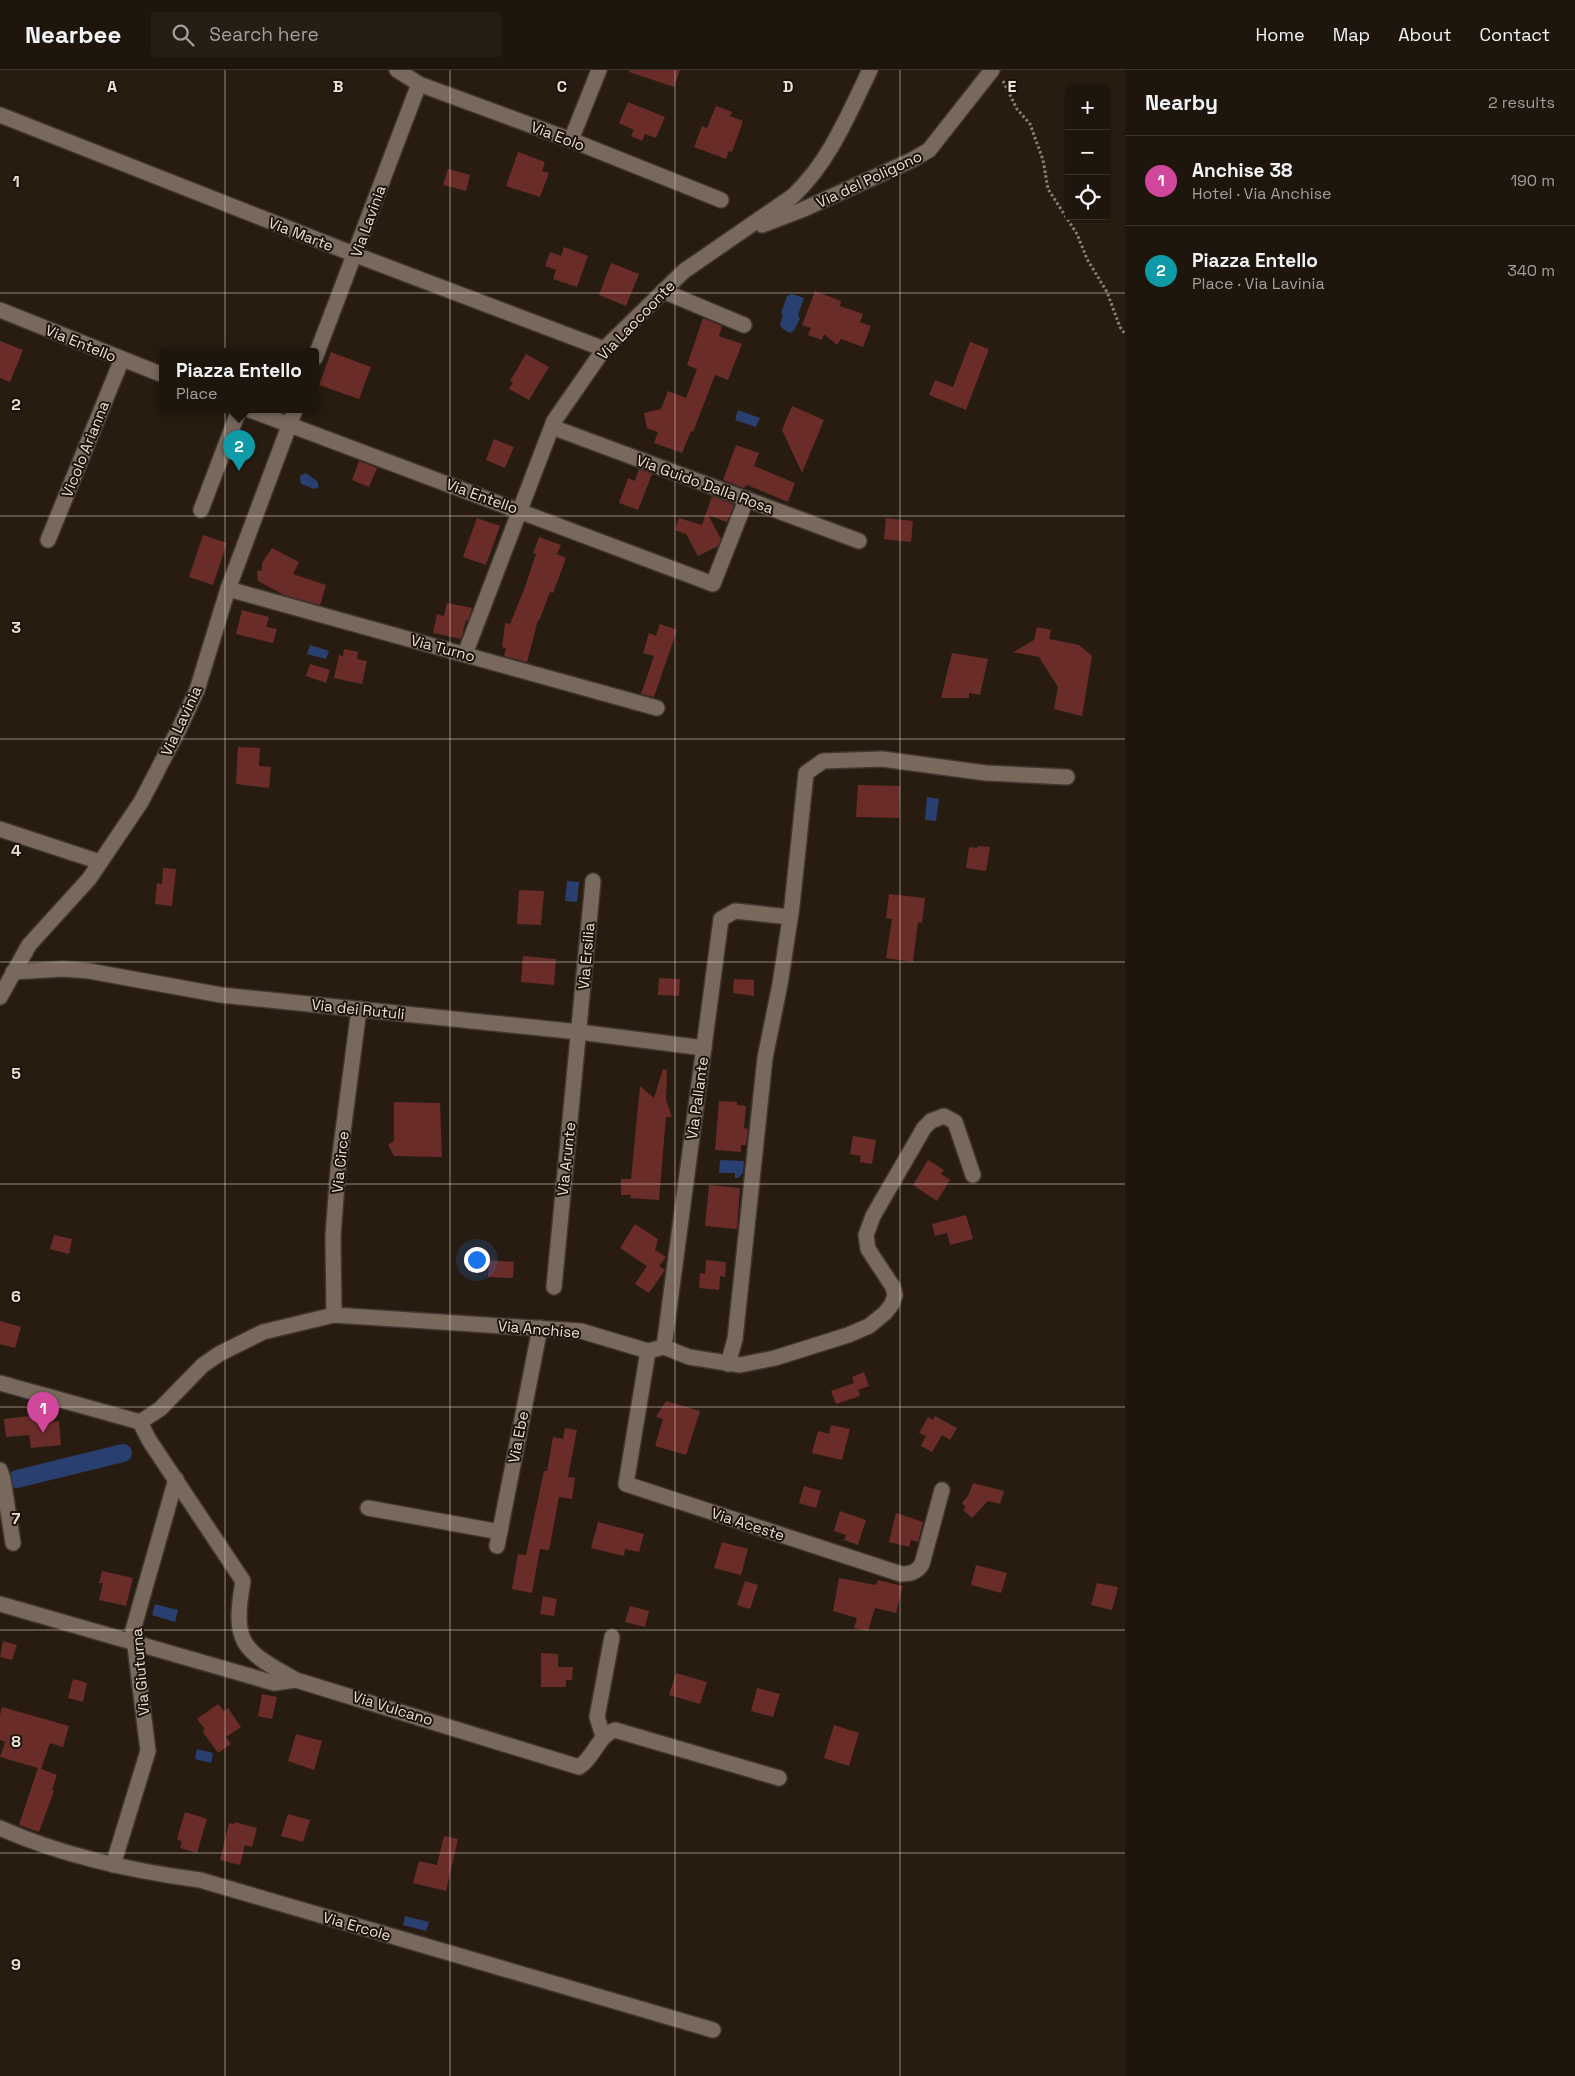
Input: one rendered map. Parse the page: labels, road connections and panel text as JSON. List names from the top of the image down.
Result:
{
  "streets": {
    "street": [
      "Via Eolo",
      "Via del Poligono",
      "Via Lavinia",
      "Via Marte",
      "Via Laocoonte",
      "Via Entello",
      "Vicolo Arianna",
      "Via Guido Dalla Rosa",
      "Via Turno",
      "Via Ersilia",
      "Via dei Rutuli",
      "Via Pallante",
      "Via Arunte",
      "Via Circe",
      "Via Anchise",
      "Via Ebe",
      "Via Aceste",
      "Via Giuturna",
      "Via Vulcano",
      "Via Ercole"
    ]
  },
  "crossings": [
    ["Via Eolo", "Via Lavinia"],
    ["Via del Poligono", "Via Laocoonte"],
    ["Via Lavinia", "Via Marte"],
    ["Via Lavinia", "Via Entello"],
    ["Via Lavinia", "Via Turno"],
    ["Via Lavinia", "Via dei Rutuli"],
    ["Via Marte", "Via Laocoonte"],
    ["Via Laocoonte", "Via Entello"],
    ["Via Laocoonte", "Via Guido Dalla Rosa"],
    ["Via Laocoonte", "Via Turno"],
    ["Via Entello", "Vicolo Arianna"],
    ["Via Entello", "Via Guido Dalla Rosa"],
    ["Via Ersilia", "Via dei Rutuli"],
    ["Via Ersilia", "Via Arunte"],
    ["Via dei Rutuli", "Via Pallante"],
    ["Via dei Rutuli", "Via Arunte"],
    ["Via dei Rutuli", "Via Circe"],
    ["Via Circe", "Via Anchise"],
    ["Via Anchise", "Via Ebe"],
    ["Via Anchise", "Via Aceste"],
    ["Via Anchise", "Via Vulcano"],
    ["Via Giuturna", "Via Vulcano"],
    ["Via Giuturna", "Via Ercole"]
  ],
  "page": {
    "header": "Nearbee",
    "search": "Search here",
    "nav": [
      "Home",
      "Map",
      "About",
      "Contact"
    ],
    "heading": ["Nearby", "2 results"],
    "map_buttons": ["+", "−"],
    "list": [
      {
        "mark": "1",
        "name": "Anchise 38",
        "note": "Hotel · Via Anchise",
        "value": "190 m"
      },
      {
        "mark": "2",
        "name": "Piazza Entello",
        "note": "Place · Via Lavinia",
        "value": "340 m"
      }
    ],
    "popup": ["Piazza Entello", "Place"],
    "pins": ["2", "1"]
  },
  "grid": {
    "columns": [
      "A",
      "B",
      "C",
      "D",
      "E"
    ],
    "rows": [
      "1",
      "2",
      "3",
      "4",
      "5",
      "6",
      "7",
      "8",
      "9"
    ]
  }
}
